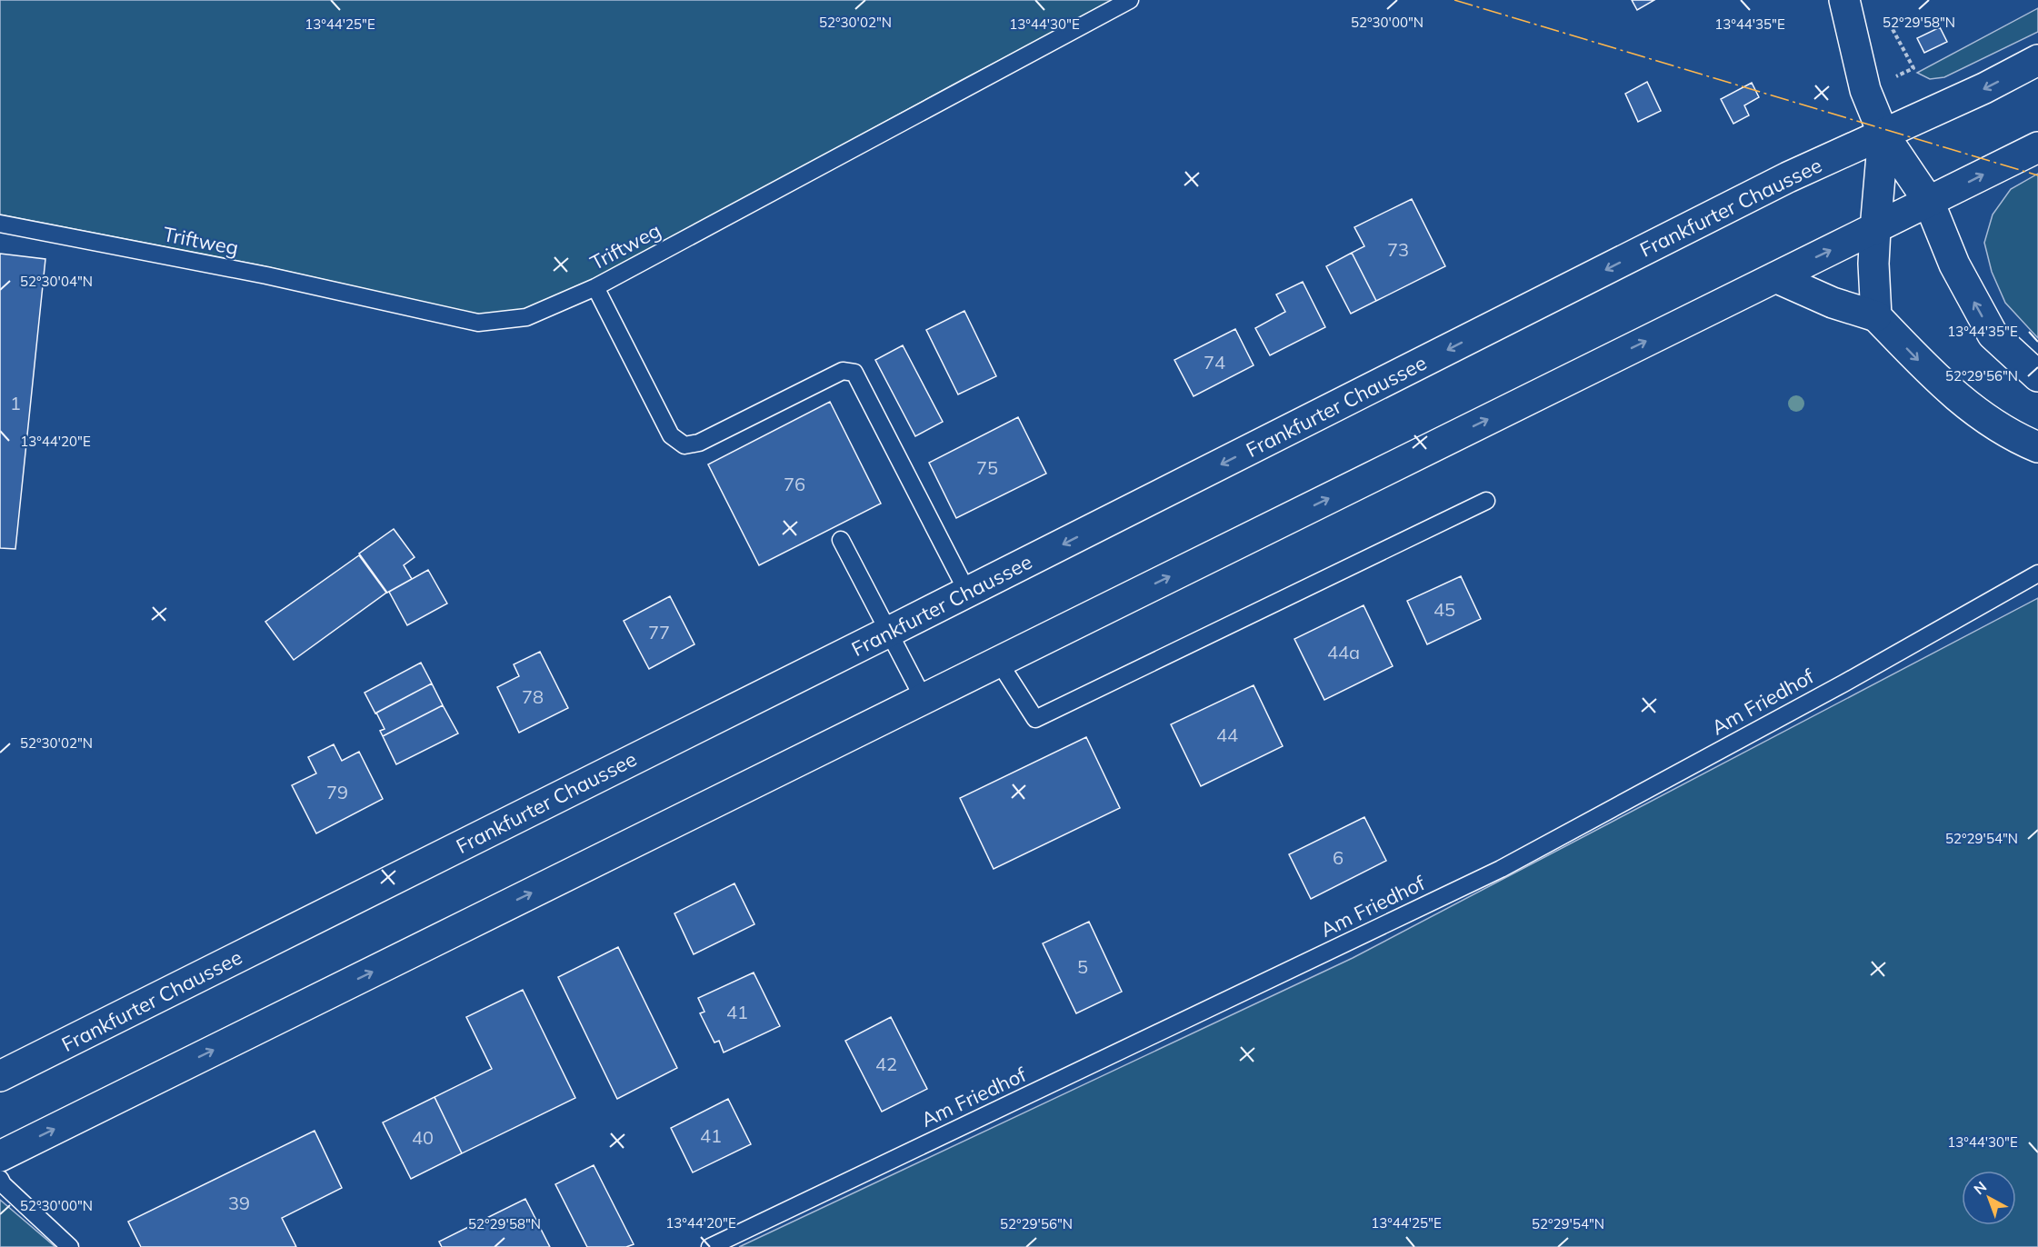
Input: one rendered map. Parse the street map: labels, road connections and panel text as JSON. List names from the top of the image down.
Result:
{
  "streets": {
    "main road": ["Frankfurter Chaussee"],
    "lane": ["Triftweg", "Am Friedhof"]
  },
  "house_numbers": [
    "73",
    "74",
    "1",
    "75",
    "76",
    "45",
    "77",
    "44a",
    "78",
    "44",
    "79",
    "6",
    "5",
    "41",
    "42",
    "41",
    "40",
    "39"
  ],
  "north": "top left",
  "coordinates": [
    "52°30'02\"N",
    "52°30'00\"N",
    "52°29'58\"N",
    "13°44'25\"E",
    "13°44'30\"E",
    "13°44'35\"E",
    "52°30'04\"N",
    "52°29'56\"N",
    "13°44'20\"E",
    "52°29'54\"N"
  ]
}
